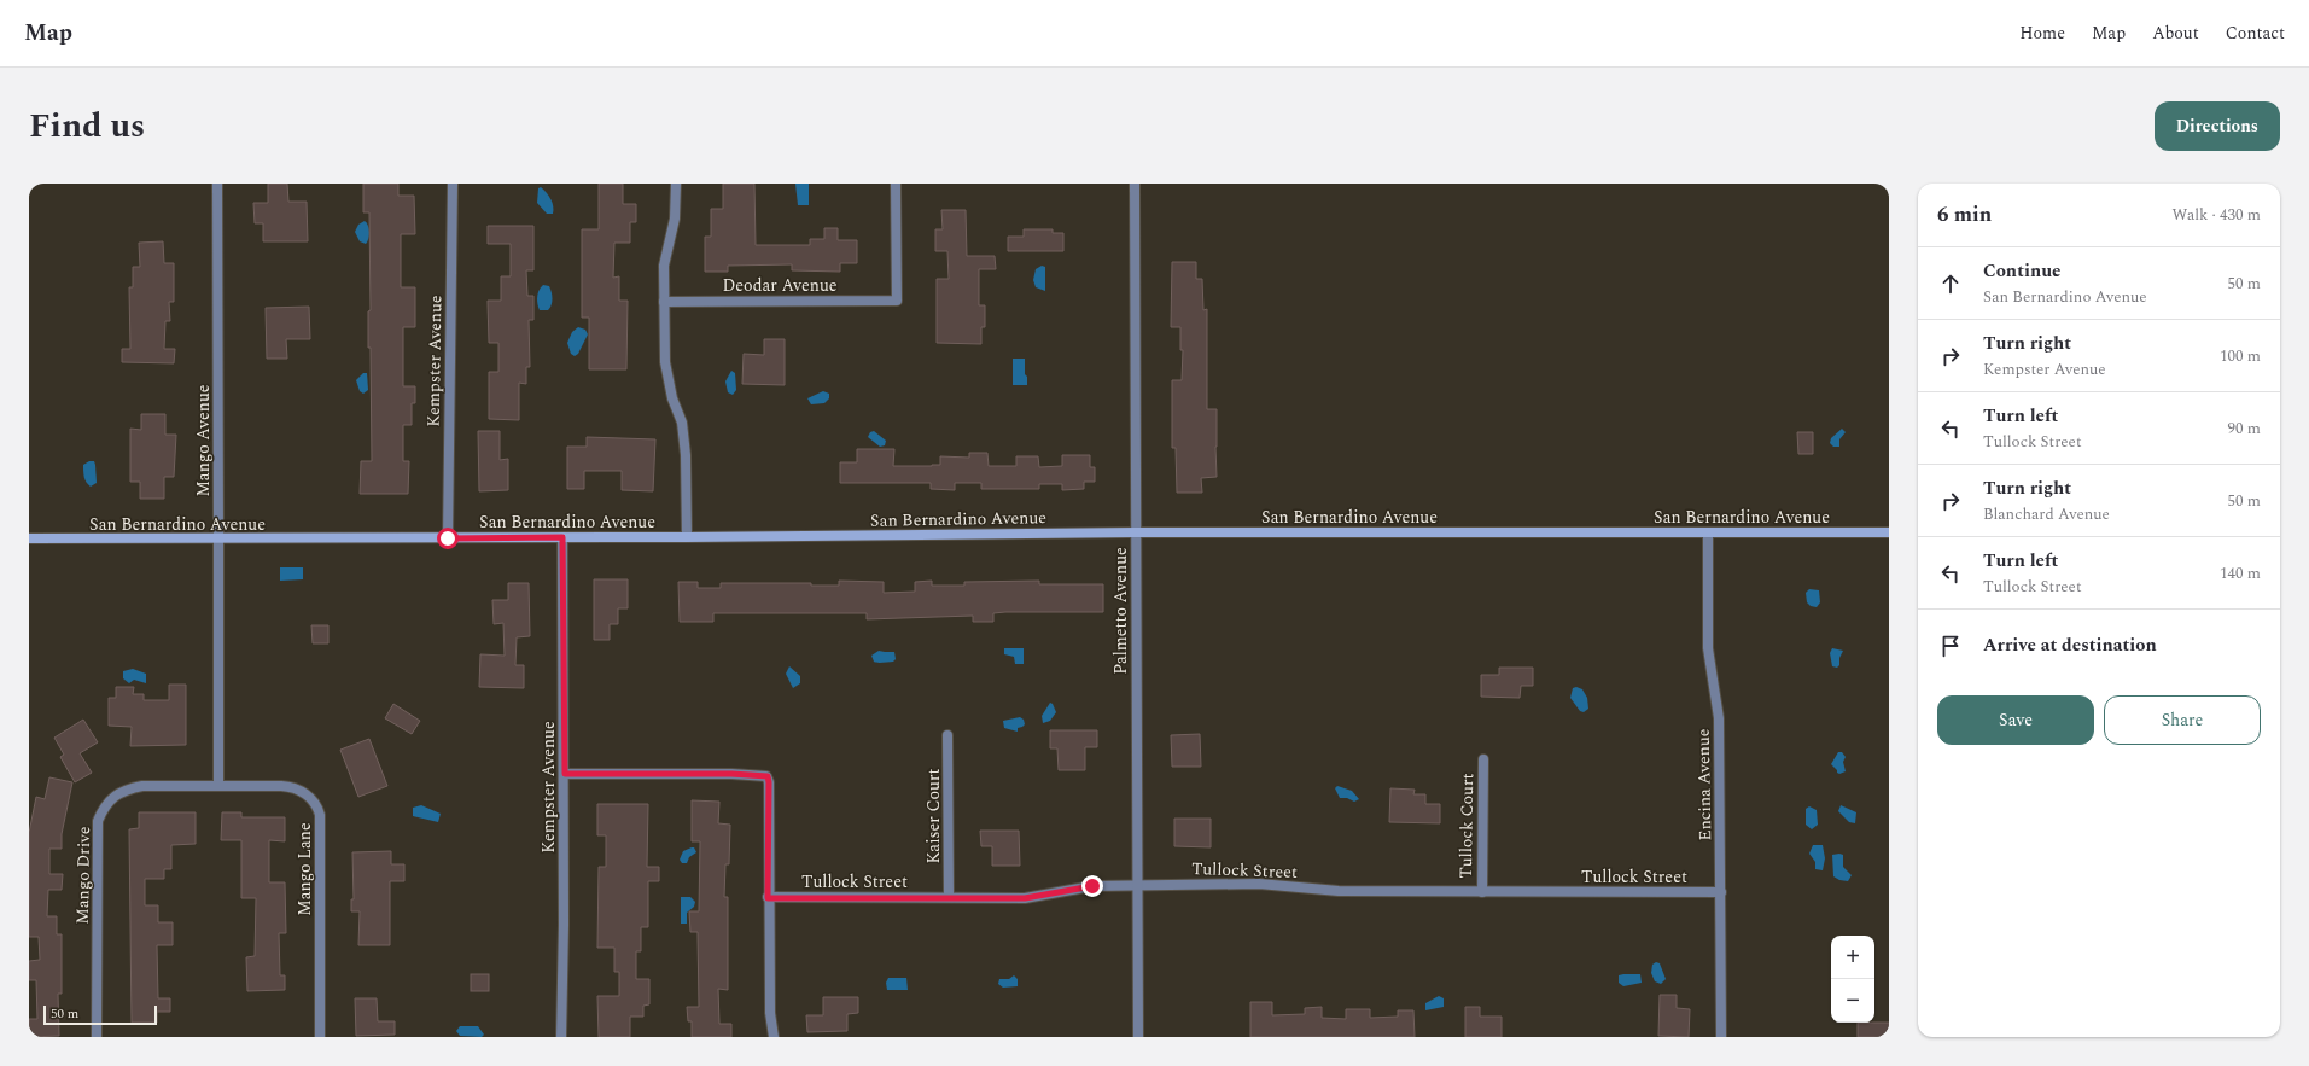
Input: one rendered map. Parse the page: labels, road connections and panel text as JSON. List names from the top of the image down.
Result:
{
  "streets": {
    "main road": ["San Bernardino Avenue"],
    "street": [
      "Deodar Avenue",
      "Kempster Avenue",
      "Mango Avenue",
      "Palmetto Avenue",
      "Encina Avenue",
      "Kaiser Court",
      "Tullock Court",
      "Mango Lane",
      "Tullock Street",
      "Mango Drive"
    ]
  },
  "crossings": [
    ["Kempster Avenue", "San Bernardino Avenue"],
    ["Mango Avenue", "San Bernardino Avenue"],
    ["Mango Avenue", "Mango Lane"],
    ["Mango Avenue", "Mango Drive"],
    ["San Bernardino Avenue", "Palmetto Avenue"],
    ["San Bernardino Avenue", "Encina Avenue"],
    ["Palmetto Avenue", "Tullock Street"],
    ["Encina Avenue", "Tullock Street"],
    ["Kaiser Court", "Tullock Street"],
    ["Tullock Court", "Tullock Street"],
    ["Mango Lane", "Mango Drive"]
  ],
  "scale_bar": "50 m",
  "page": {
    "header": "Map",
    "nav": [
      "Home",
      "Map",
      "About",
      "Contact"
    ],
    "title": "Find us",
    "buttons": [
      "Directions",
      ["Save", "Share"]
    ],
    "heading": ["6 min", "Walk · 430 m"],
    "list": [
      ["Continue", "San Bernardino Avenue", "50 m"],
      ["Turn right", "Kempster Avenue", "100 m"],
      ["Turn left", "Tullock Street", "90 m"],
      ["Turn right", "Blanchard Avenue", "50 m"],
      ["Turn left", "Tullock Street", "140 m"],
      "Arrive at destination"
    ],
    "map_buttons": ["+", "−"],
    "scale": "50 m"
  }
}
